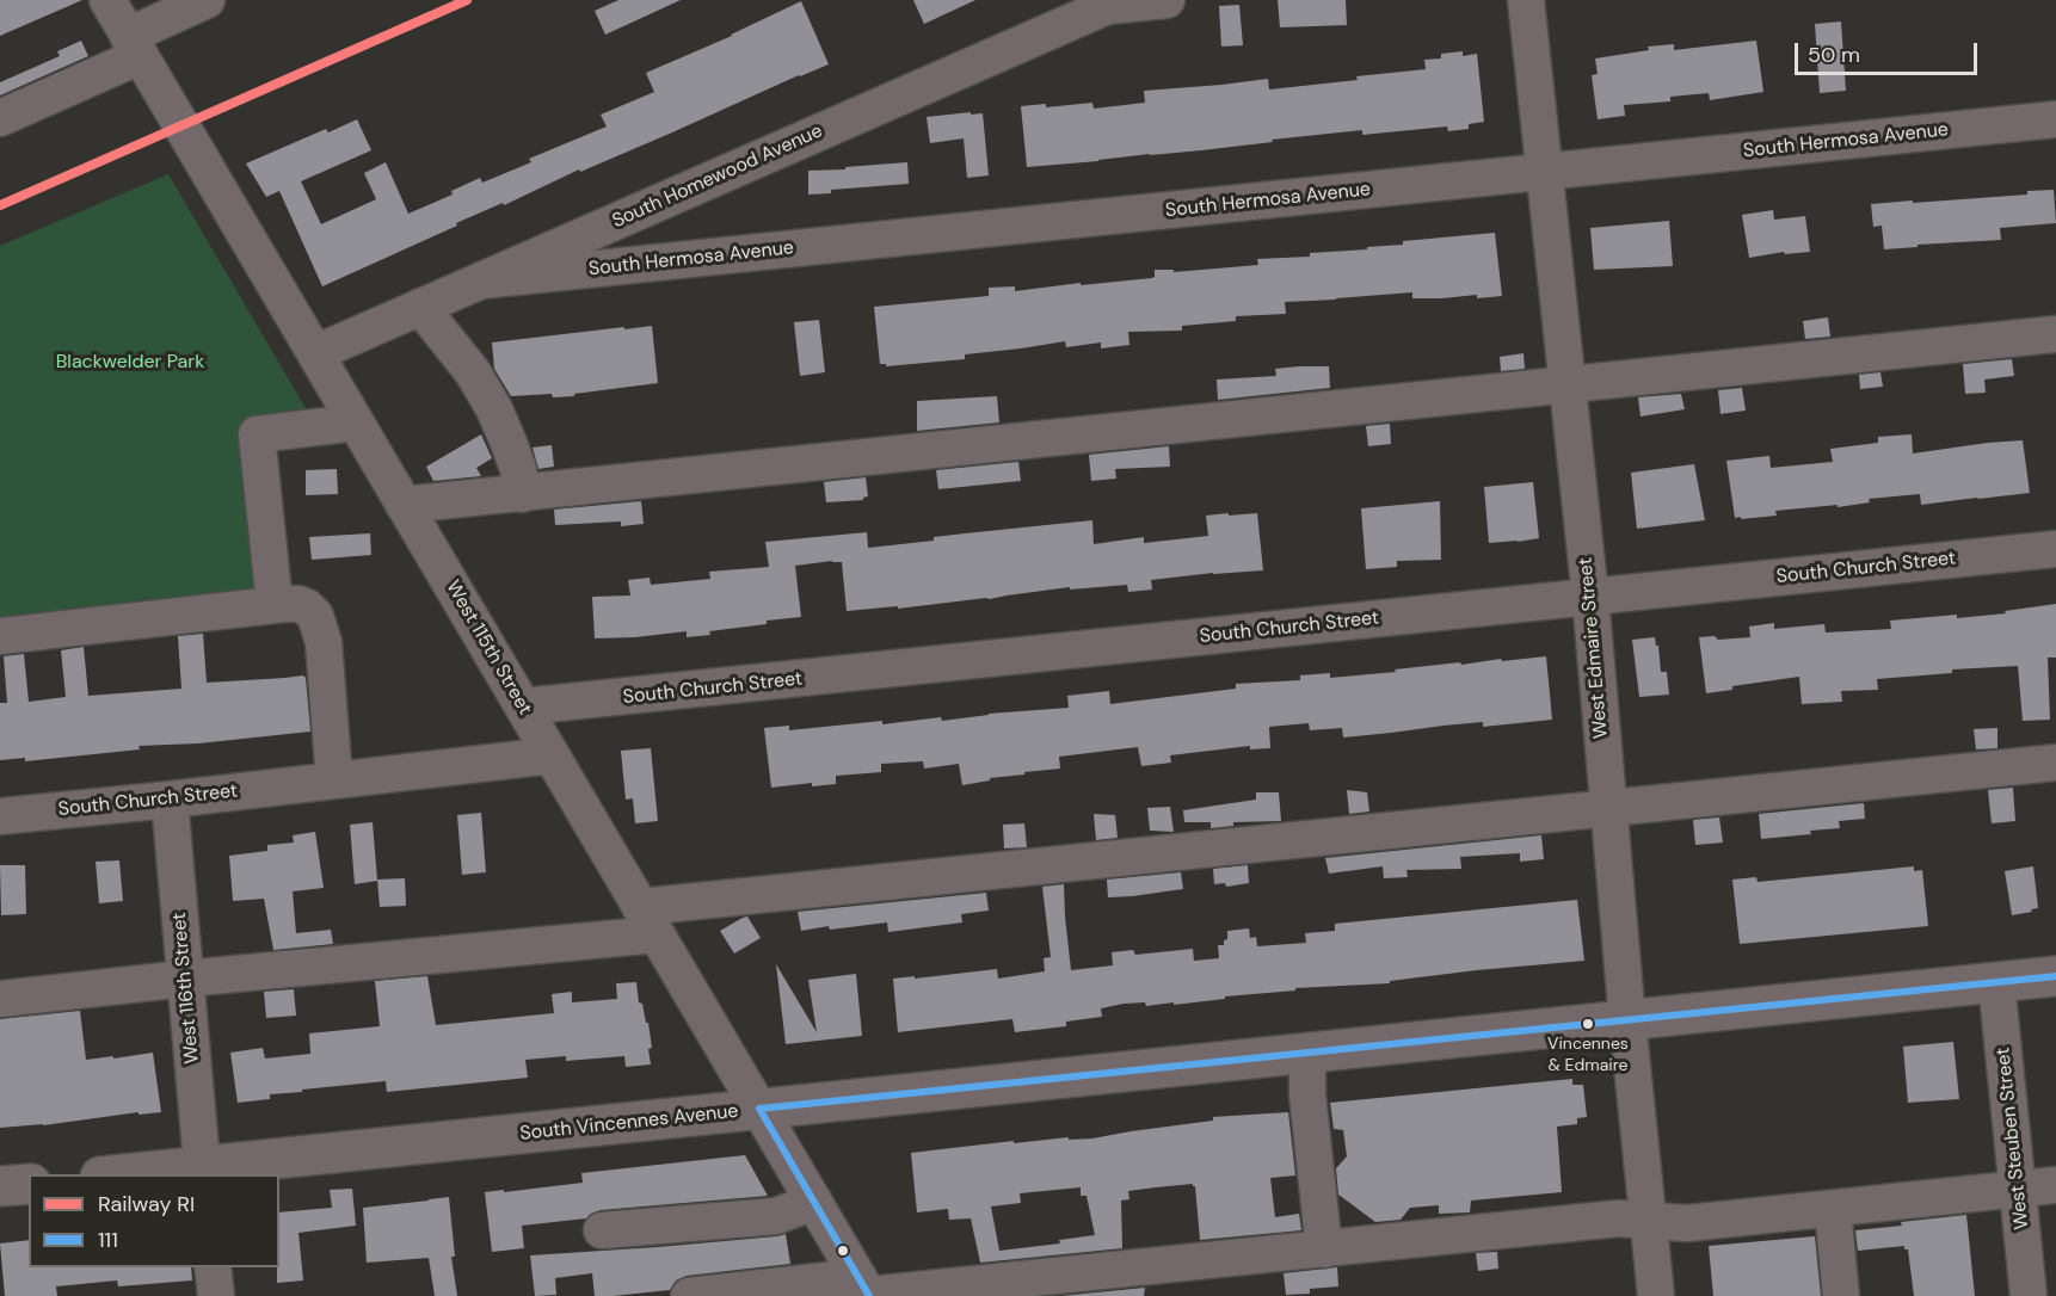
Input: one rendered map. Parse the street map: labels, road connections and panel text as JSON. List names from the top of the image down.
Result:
{
  "streets": {
    "main road": ["South Vincennes Avenue"],
    "street": [
      "South Hermosa Avenue",
      "South Homewood Avenue",
      "South Church Street",
      "West 115th Street",
      "West Edmaire Street",
      "West 116th Street",
      "West Steuben Street"
    ]
  },
  "crossings": [
    ["South Hermosa Avenue", "South Homewood Avenue"],
    ["South Hermosa Avenue", "West Edmaire Street"],
    ["South Homewood Avenue", "West 115th Street"],
    ["South Church Street", "West 115th Street"],
    ["South Church Street", "West Edmaire Street"],
    ["South Church Street", "West 116th Street"],
    ["West 115th Street", "South Vincennes Avenue"],
    ["West Edmaire Street", "South Vincennes Avenue"],
    ["West 116th Street", "South Vincennes Avenue"],
    ["South Vincennes Avenue", "West Steuben Street"]
  ],
  "parks": ["Blackwelder Park"],
  "places": ["Vincennes & Edmaire"],
  "lines": ["rail line RI", "transit line 111"],
  "legend": ["Railway RI", "111"],
  "scale_bar": "50 m"
}
